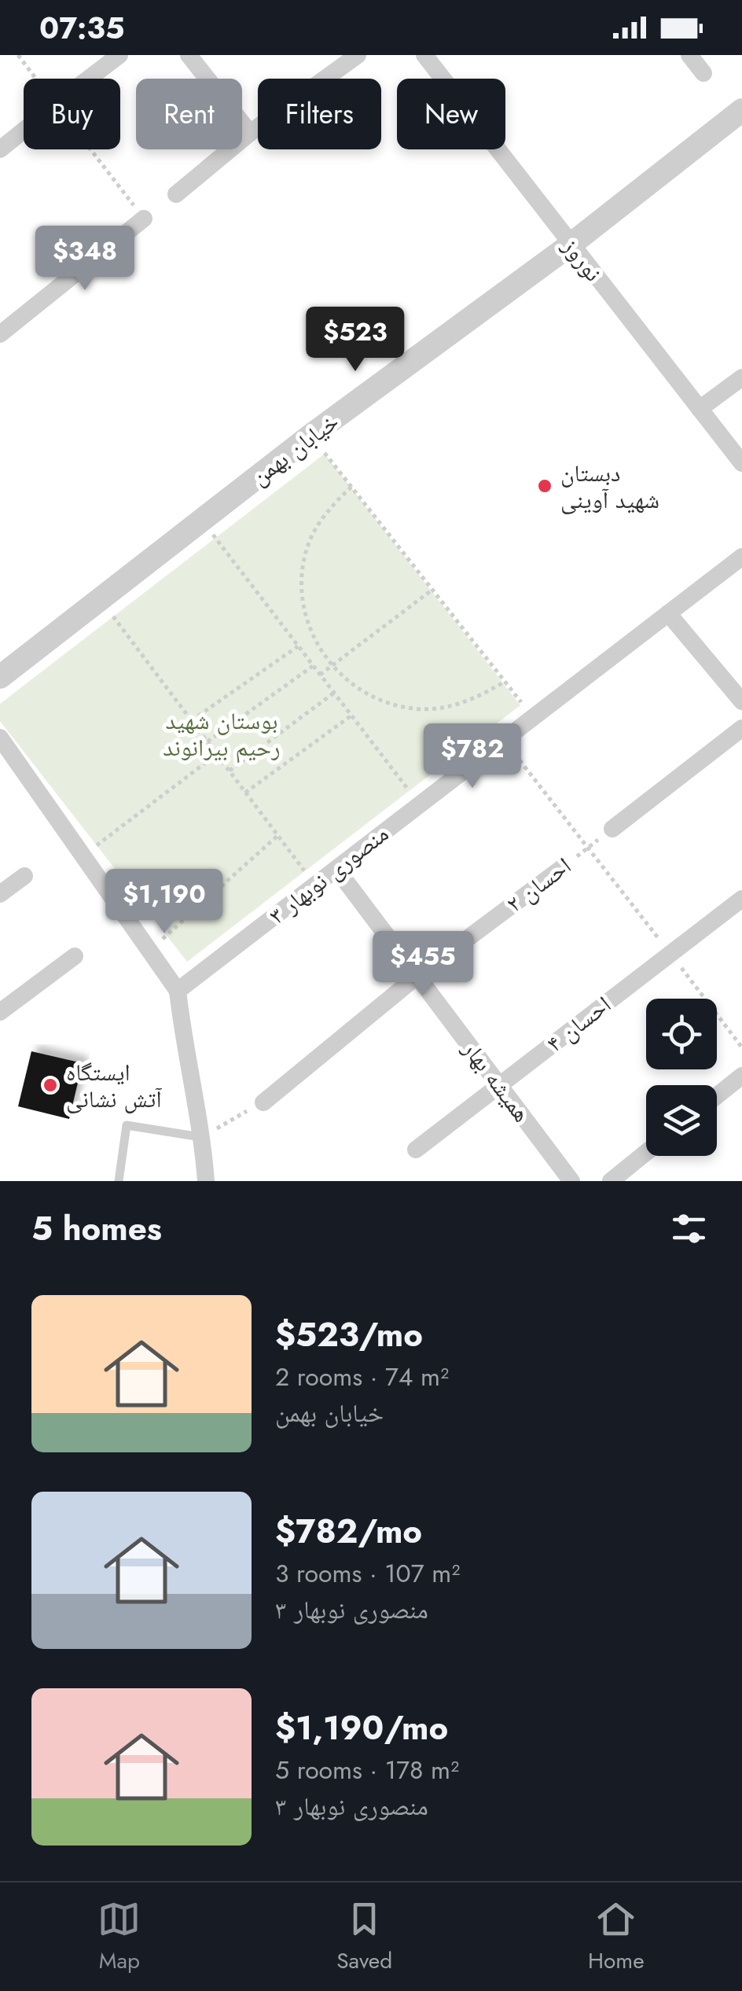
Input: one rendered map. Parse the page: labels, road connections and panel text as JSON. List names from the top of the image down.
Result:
{
  "streets": {
    "street": [
      "نوروز",
      "خیابان بهمن",
      "منصوری نوبهار ۳",
      "احسان ۲",
      "احسان ۴",
      "همیشه بهار"
    ]
  },
  "crossings": [
    ["نوروز", "خیابان بهمن"],
    ["منصوری نوبهار ۳", "همیشه بهار"],
    ["احسان ۲", "همیشه بهار"],
    ["احسان ۴", "همیشه بهار"]
  ],
  "parks": ["بوستان شهید رحیم بیرانوند"],
  "places": ["دبستان شهید آوینی", "ایستگاه آتش نشانی"],
  "page": {
    "status": "07:35",
    "chip": [
      "Buy",
      "Rent",
      "Filters",
      "New"
    ],
    "price": [
      "$348",
      "$523",
      "$782",
      "$1,190",
      "$455"
    ],
    "heading": "5 homes",
    "list": [
      {
        "name": "$523/mo",
        "note": "2 rooms · 74 m² · خیابان بهمن"
      },
      {
        "name": "$782/mo",
        "note": "3 rooms · 107 m² · منصوری نوبهار ۳"
      },
      {
        "name": "$1,190/mo",
        "note": "5 rooms · 178 m² · منصوری نوبهار ۳"
      }
    ],
    "tabs": ["Map", "Saved", "Home"]
  }
}
